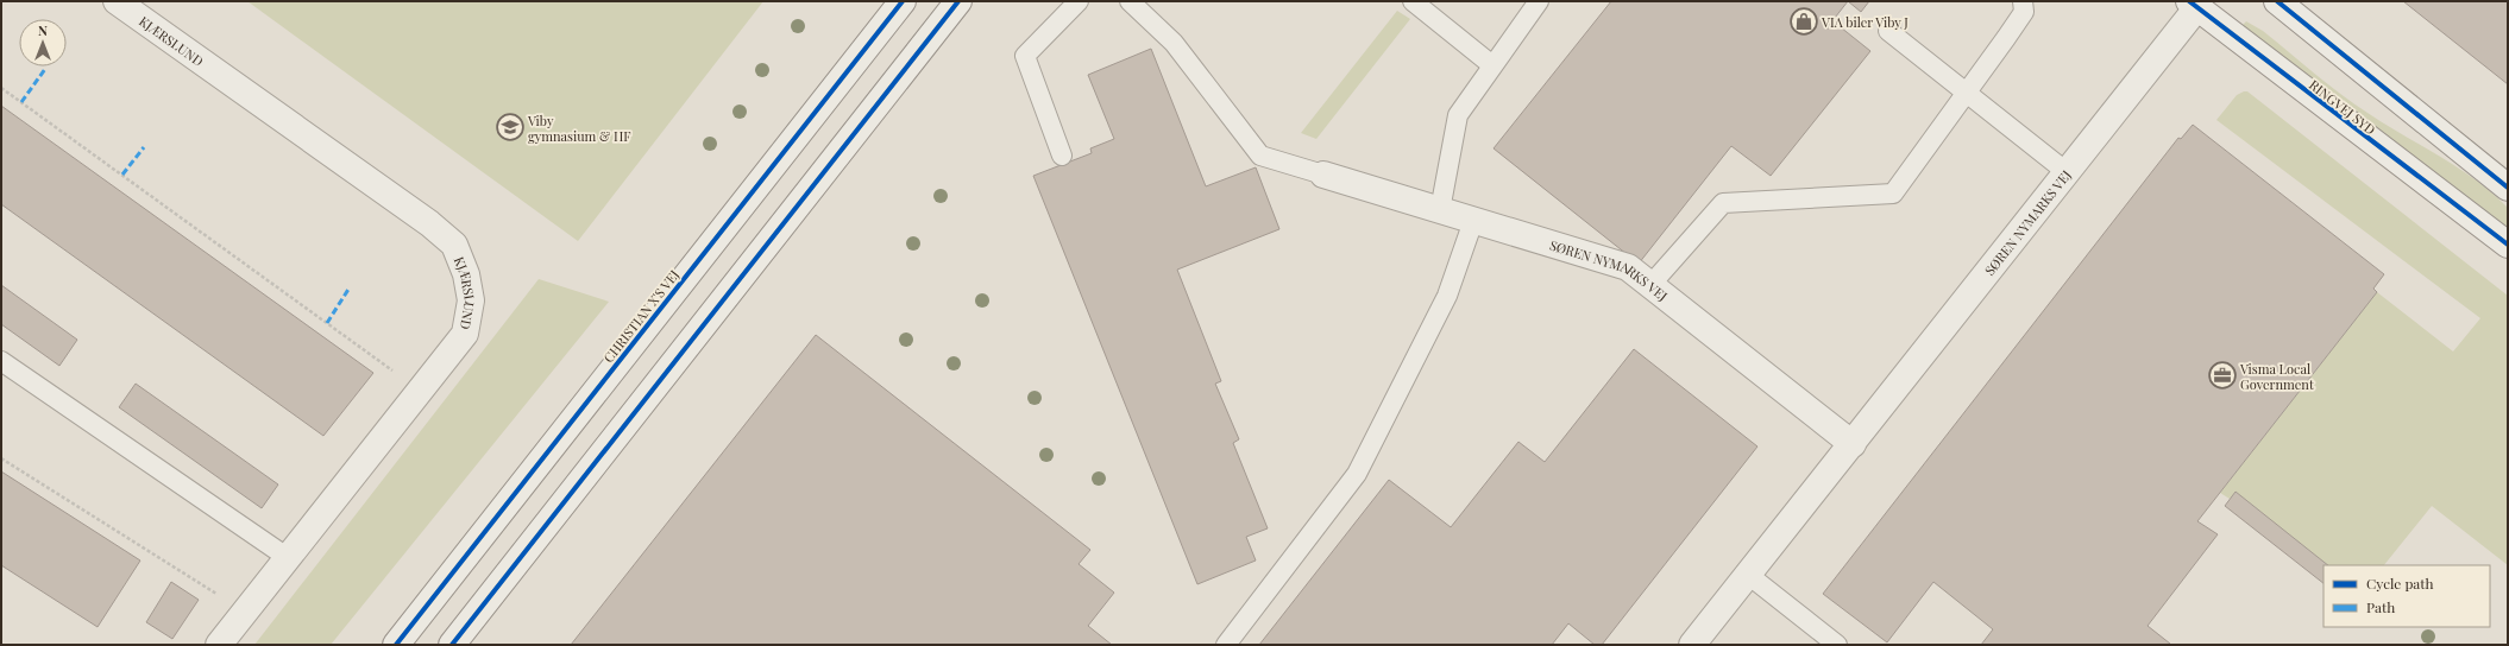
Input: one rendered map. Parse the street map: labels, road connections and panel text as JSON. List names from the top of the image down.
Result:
{
  "streets": {
    "street": [
      "KJÆRSLUND",
      "RINGVEJ SYD",
      "SØREN NYMARKS VEJ",
      "CHRISTIAN X'S VEJ"
    ]
  },
  "crossings": [
    ["RINGVEJ SYD", "SØREN NYMARKS VEJ"]
  ],
  "places": {
    "shop": ["VIA biler Viby J"],
    "school or university": ["Viby gymnasium & HF"],
    "office": ["Visma Local Government"]
  },
  "legend": ["Cycle path", "Path"],
  "north": "top"
}
